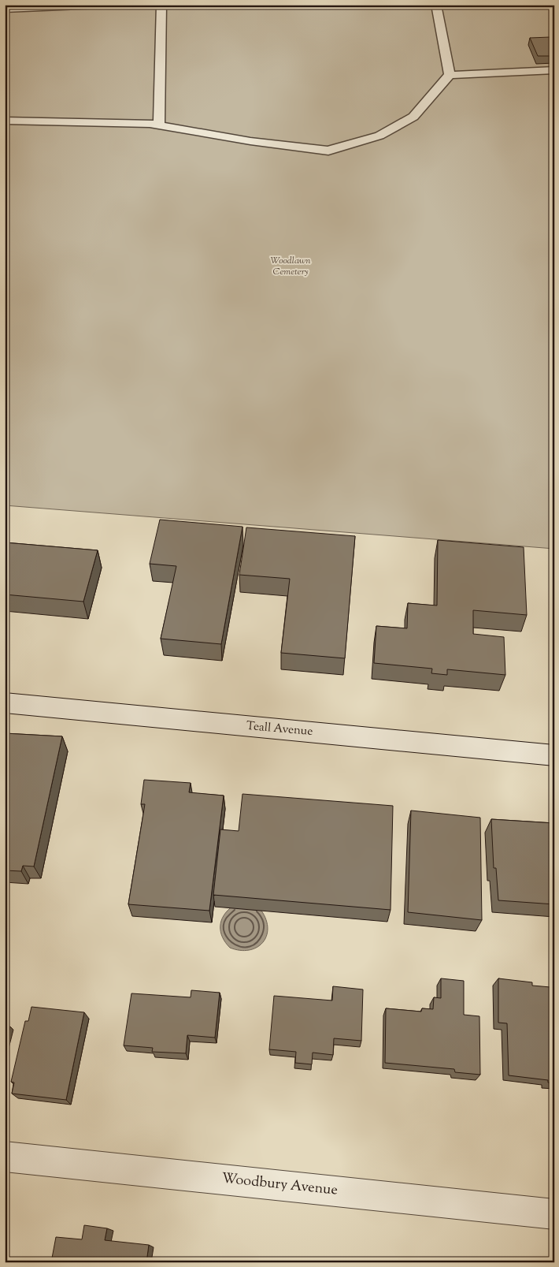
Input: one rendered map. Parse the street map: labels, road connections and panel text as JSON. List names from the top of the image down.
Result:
{
  "streets": {
    "street": ["Teall Avenue", "Woodbury Avenue"]
  },
  "parks": ["Woodlawn Cemetery"]
}
